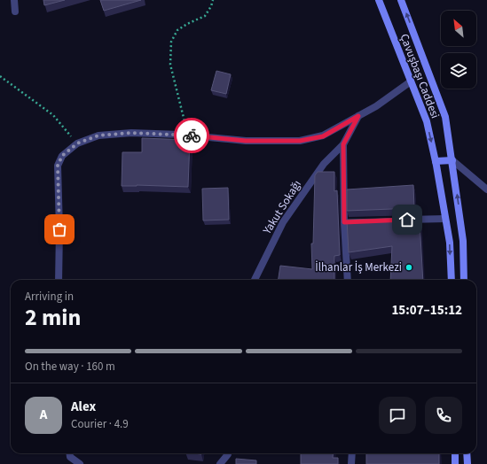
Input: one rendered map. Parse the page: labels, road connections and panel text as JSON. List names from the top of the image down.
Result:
{
  "streets": {
    "main road": ["Çavuşbaşı Caddesi"],
    "street": ["Yakut Sokağı"]
  },
  "places": ["İlhanlar İş Merkezi"],
  "north": "top left",
  "page": {
    "heading": ["2 min", "Arriving in", "15:07–15:12"],
    "panel": ["Alex", "Courier · 4.9"],
    "bar": "On the way · 160 m",
    "round": "A"
  }
}
